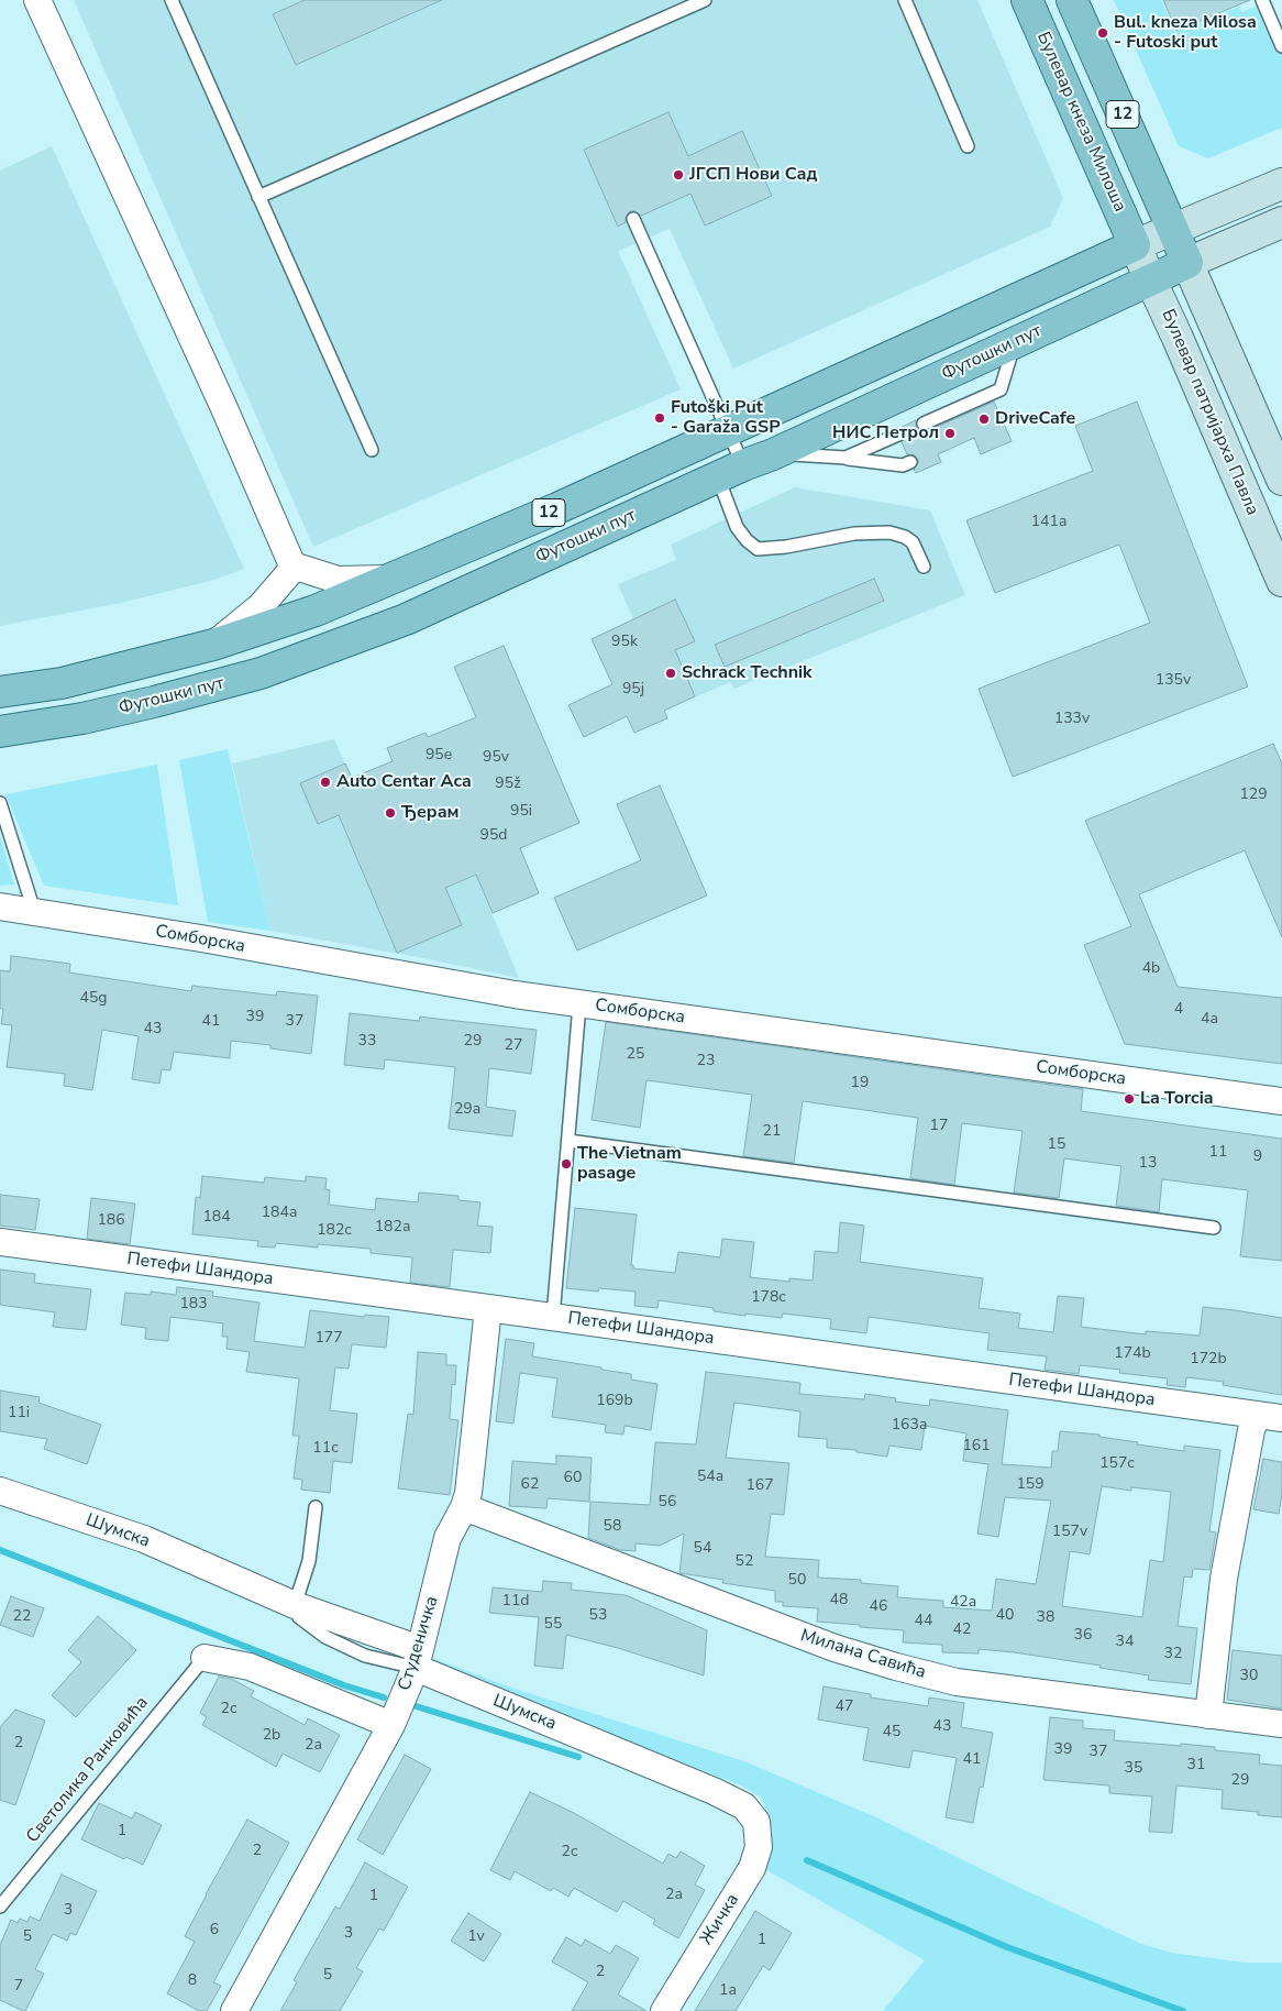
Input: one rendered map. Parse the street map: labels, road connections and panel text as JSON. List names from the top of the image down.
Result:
{
  "streets": {
    "main road": [
      "12",
      "Булевар кнеза Милоша",
      "Футошки пут",
      "Булевар патријарха Павла"
    ],
    "street": [
      "Сомборска",
      "Петефи Шандора",
      "Шумска",
      "Студеничка",
      "Милана Савића",
      "Жичка"
    ],
    "lane": ["Светолика Ранковића"]
  },
  "crossings": [
    ["12", "Булевар кнеза Милоша"],
    ["12", "Футошки пут"],
    ["12", "Булевар патријарха Павла"],
    ["Булевар кнеза Милоша", "Булевар патријарха Павла"],
    ["Футошки пут", "Булевар патријарха Павла"],
    ["Петефи Шандора", "Студеничка"],
    ["Шумска", "Студеничка"],
    ["Шумска", "Жичка"],
    ["Студеничка", "Милана Савића"]
  ],
  "places": [
    "Bul. kneza Milosa - Futoski put",
    "ЈГСП Нови Сад",
    "Futoški Put - Garaža GSP",
    "DriveCafe",
    "НИС Петрол",
    "Schrack Technik",
    "Auto Centar Aca",
    "Ђерам",
    "La Torcia",
    "The Vietnam pasage"
  ],
  "house_numbers": [
    "141a",
    "95k",
    "135v",
    "95j",
    "133v",
    "95e",
    "95v",
    "95ž",
    "129",
    "95i",
    "95d",
    "4b",
    "45g",
    "4",
    "39",
    "4a",
    "41",
    "37",
    "43",
    "33",
    "29",
    "27",
    "25",
    "23",
    "19",
    "29a",
    "17",
    "21",
    "15",
    "11",
    "9",
    "13",
    "184a",
    "184",
    "186",
    "182a",
    "182c",
    "178c",
    "183",
    "177",
    "174b",
    "172b",
    "169b",
    "11i",
    "163a",
    "161",
    "11c",
    "157c",
    "54a",
    "60",
    "62",
    "159",
    "167",
    "56",
    "58",
    "157v",
    "54",
    "52",
    "50",
    "48",
    "11d",
    "42a",
    "46",
    "53",
    "40",
    "22",
    "38",
    "44",
    "55",
    "42",
    "36",
    "34",
    "32",
    "30",
    "47",
    "2c",
    "43",
    "45",
    "2b",
    "2",
    "2a",
    "39",
    "37",
    "41",
    "31",
    "35",
    "29",
    "1",
    "2",
    "2c",
    "2a",
    "1",
    "3",
    "6",
    "3",
    "5",
    "1v",
    "1",
    "2",
    "5",
    "8",
    "7",
    "1a"
  ]
}
